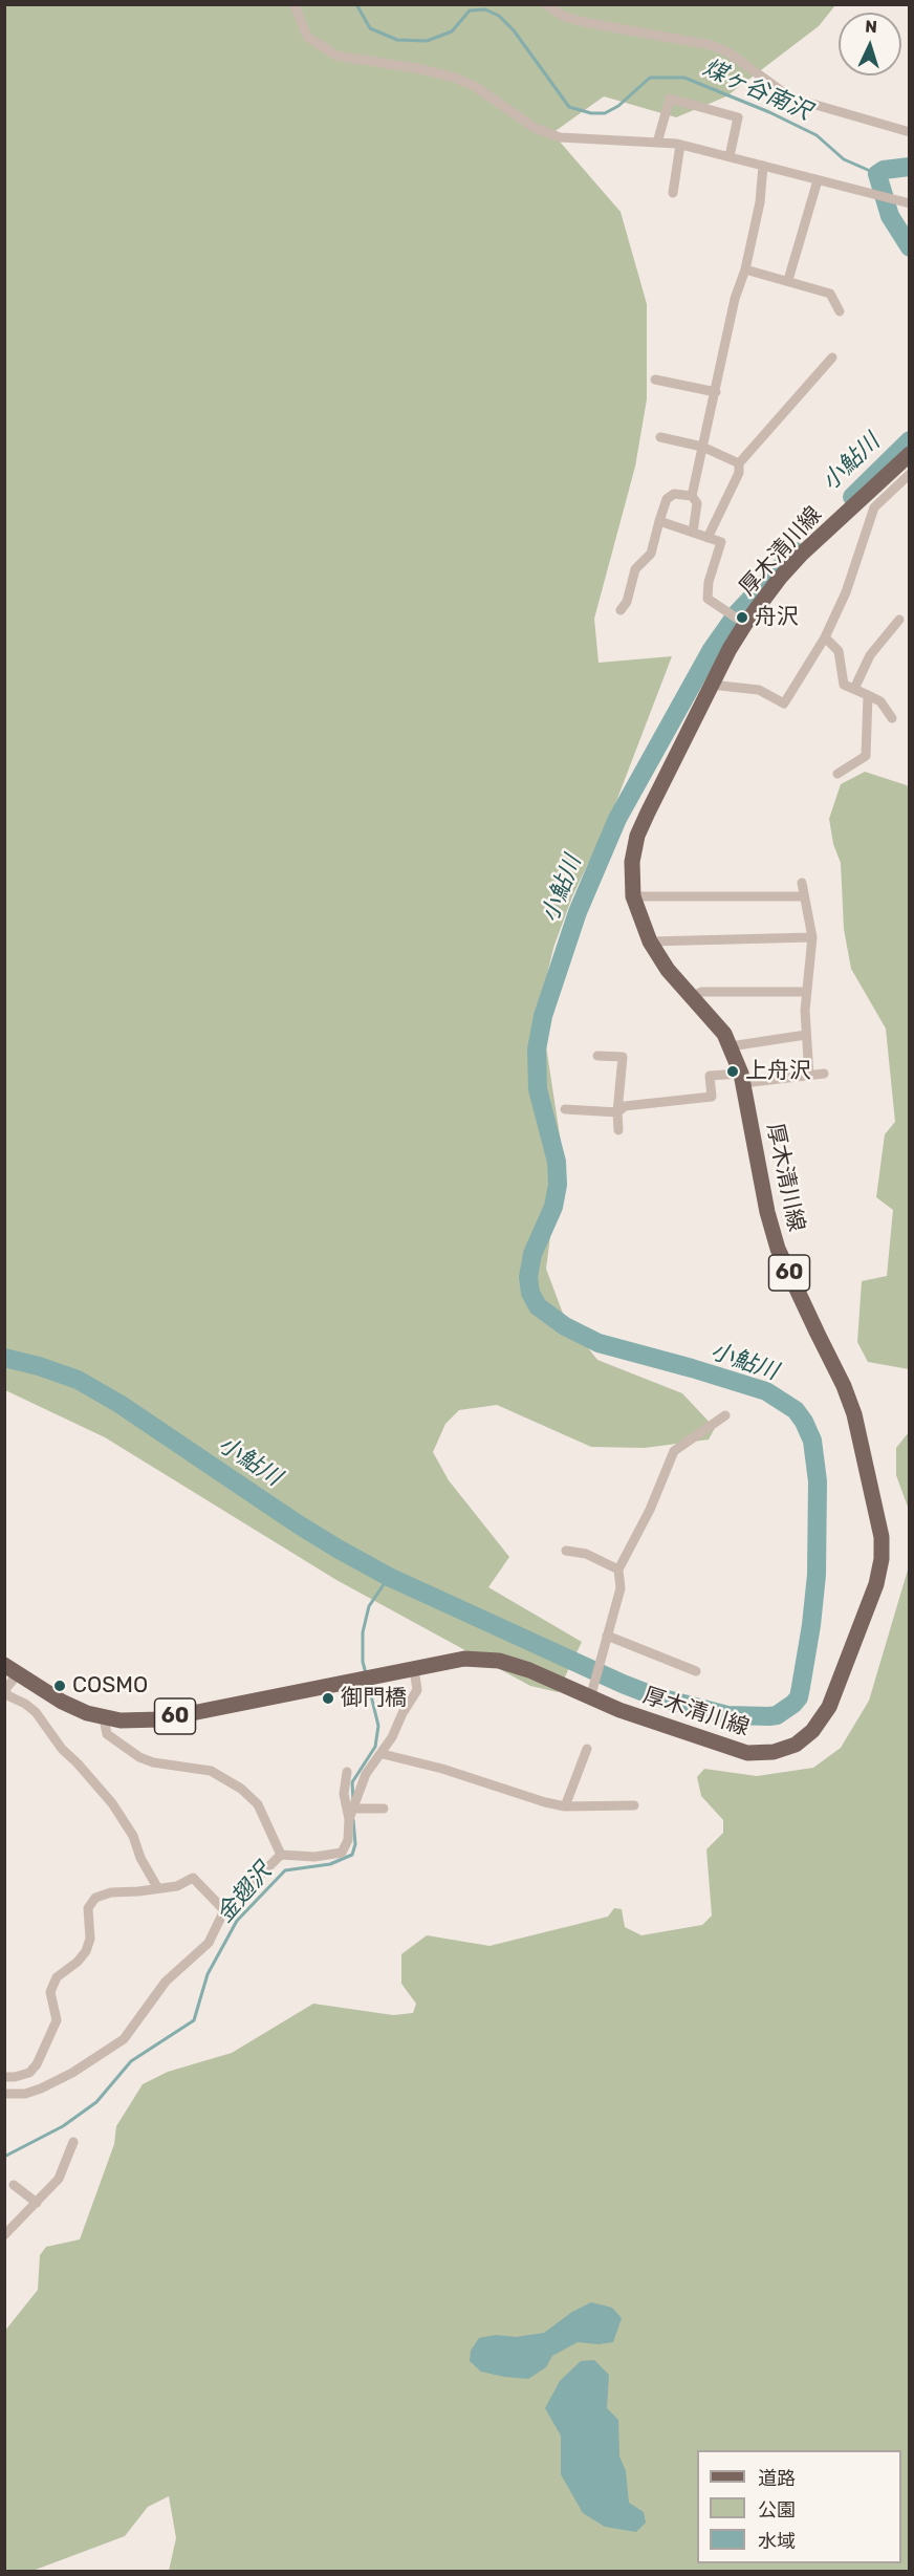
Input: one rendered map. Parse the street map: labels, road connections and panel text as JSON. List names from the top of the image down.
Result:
{
  "streets": {
    "main road": ["厚木清川線", "60"]
  },
  "crossings": [
    ["厚木清川線", "60"]
  ],
  "water": ["煤ヶ谷南沢", "小鮎川", "金翅沢"],
  "places": [
    "舟沢",
    "上舟沢",
    "COSMO",
    "御門橋"
  ],
  "legend": ["道路", "公園", "水域"],
  "north": "top"
}
